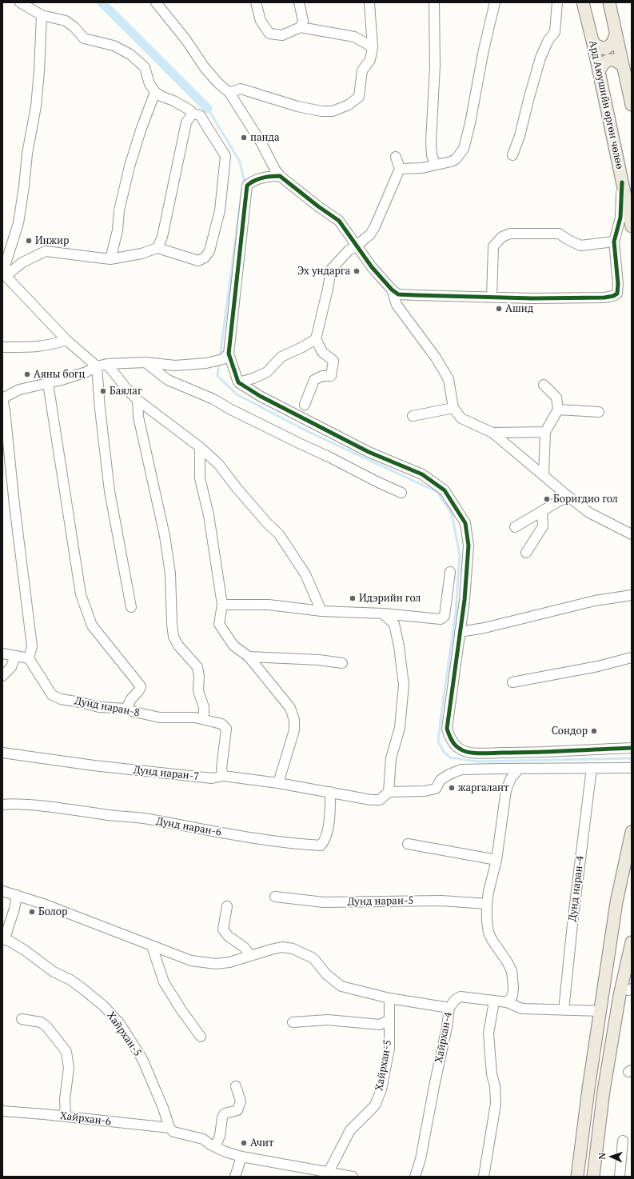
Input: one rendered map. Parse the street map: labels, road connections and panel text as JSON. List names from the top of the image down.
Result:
{
  "streets": {
    "main road": ["Ард Аюушийн өргөн чөлөө"],
    "street": [
      "Дунд наран-8",
      "Дунд наран-7",
      "Дунд наран-6",
      "Дунд наран-4",
      "Дунд наран-5",
      "Хайрхан-5",
      "Хайрхан-4",
      "Хайрхан-6"
    ]
  },
  "crossings": [
    ["Дунд наран-8", "Дунд наран-7"],
    ["Дунд наран-7", "Дунд наран-6"],
    ["Хайрхан-5", "Хайрхан-6"]
  ],
  "places": [
    "панда",
    "Инжир",
    "Эх ундарга",
    "Ашид",
    "Аяны богц",
    "Баялаг",
    "Боригдио гол",
    "Идэрийн гол",
    "Сондор",
    "жаргалант",
    "Болор",
    "Ачит"
  ],
  "north": "left"
}
